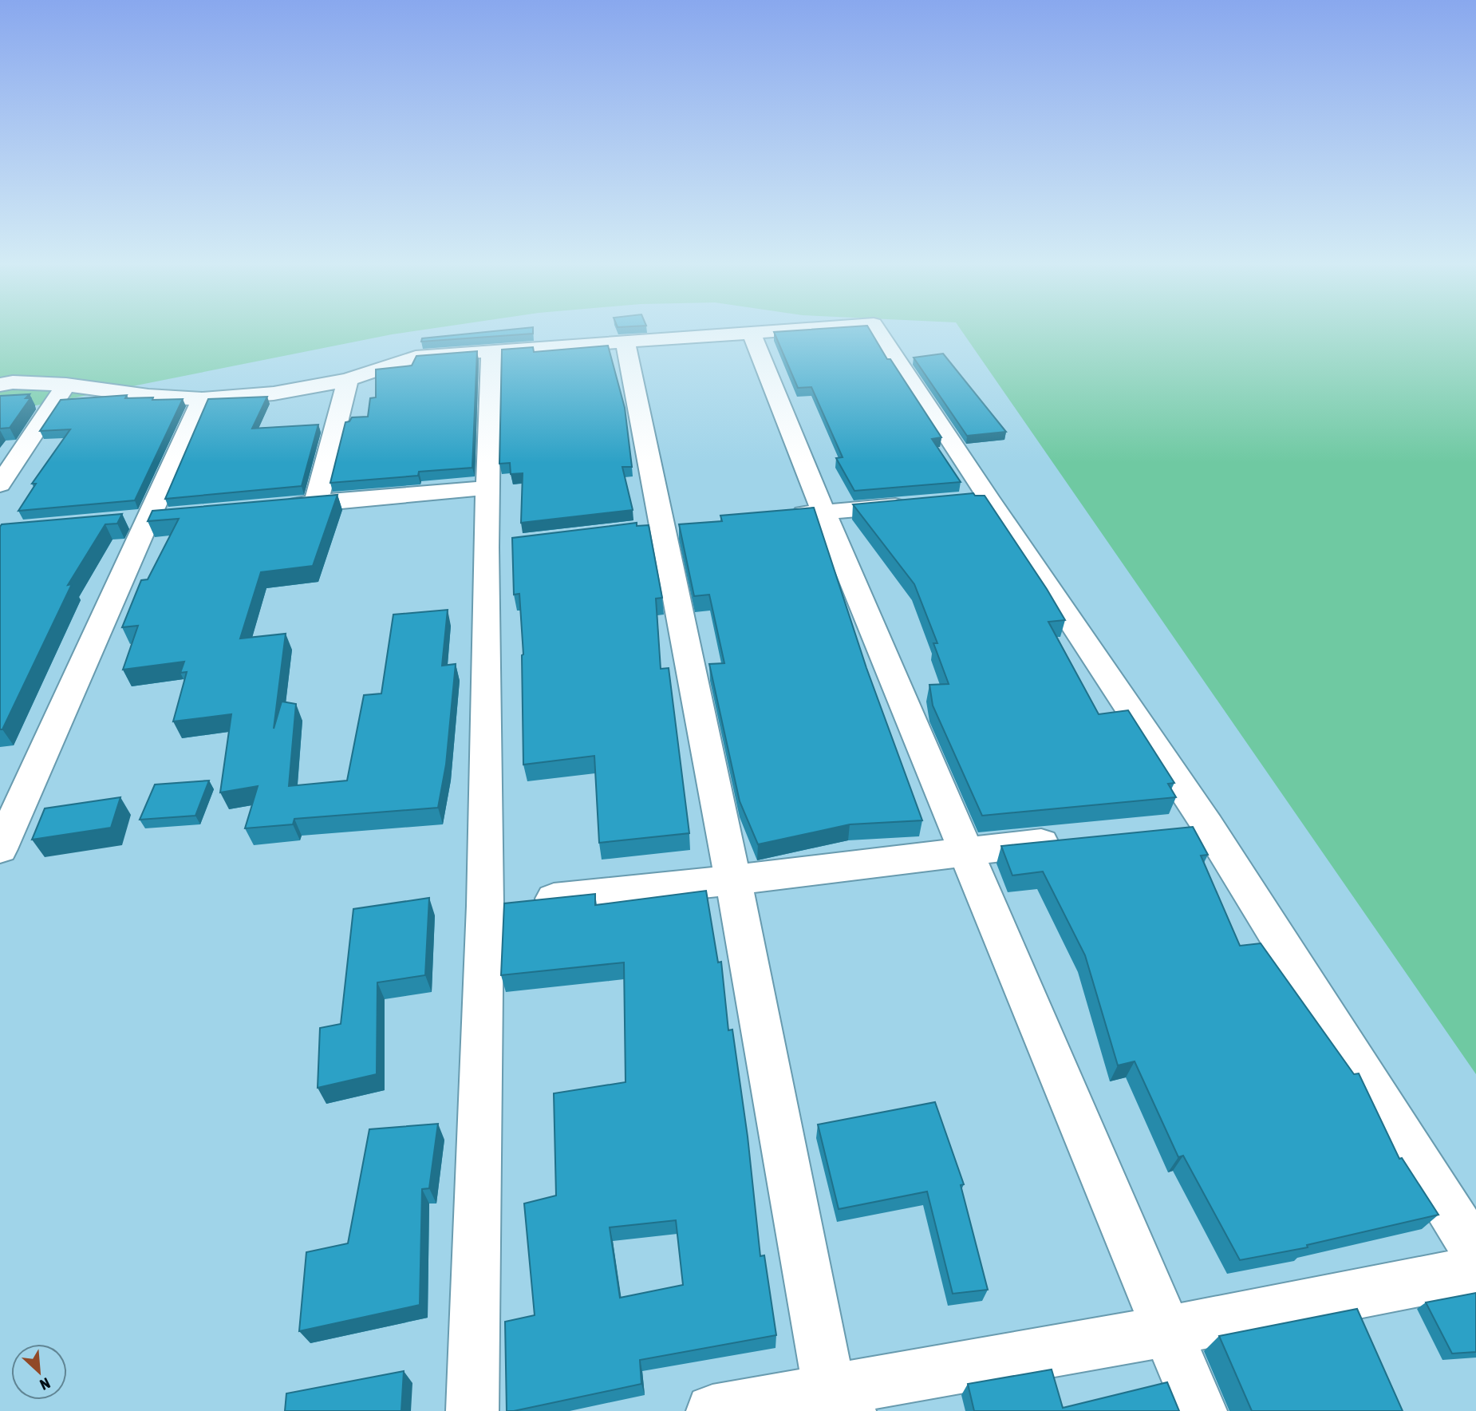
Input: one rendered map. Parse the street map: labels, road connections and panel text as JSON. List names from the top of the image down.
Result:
{
  "north": "bottom right"
}
